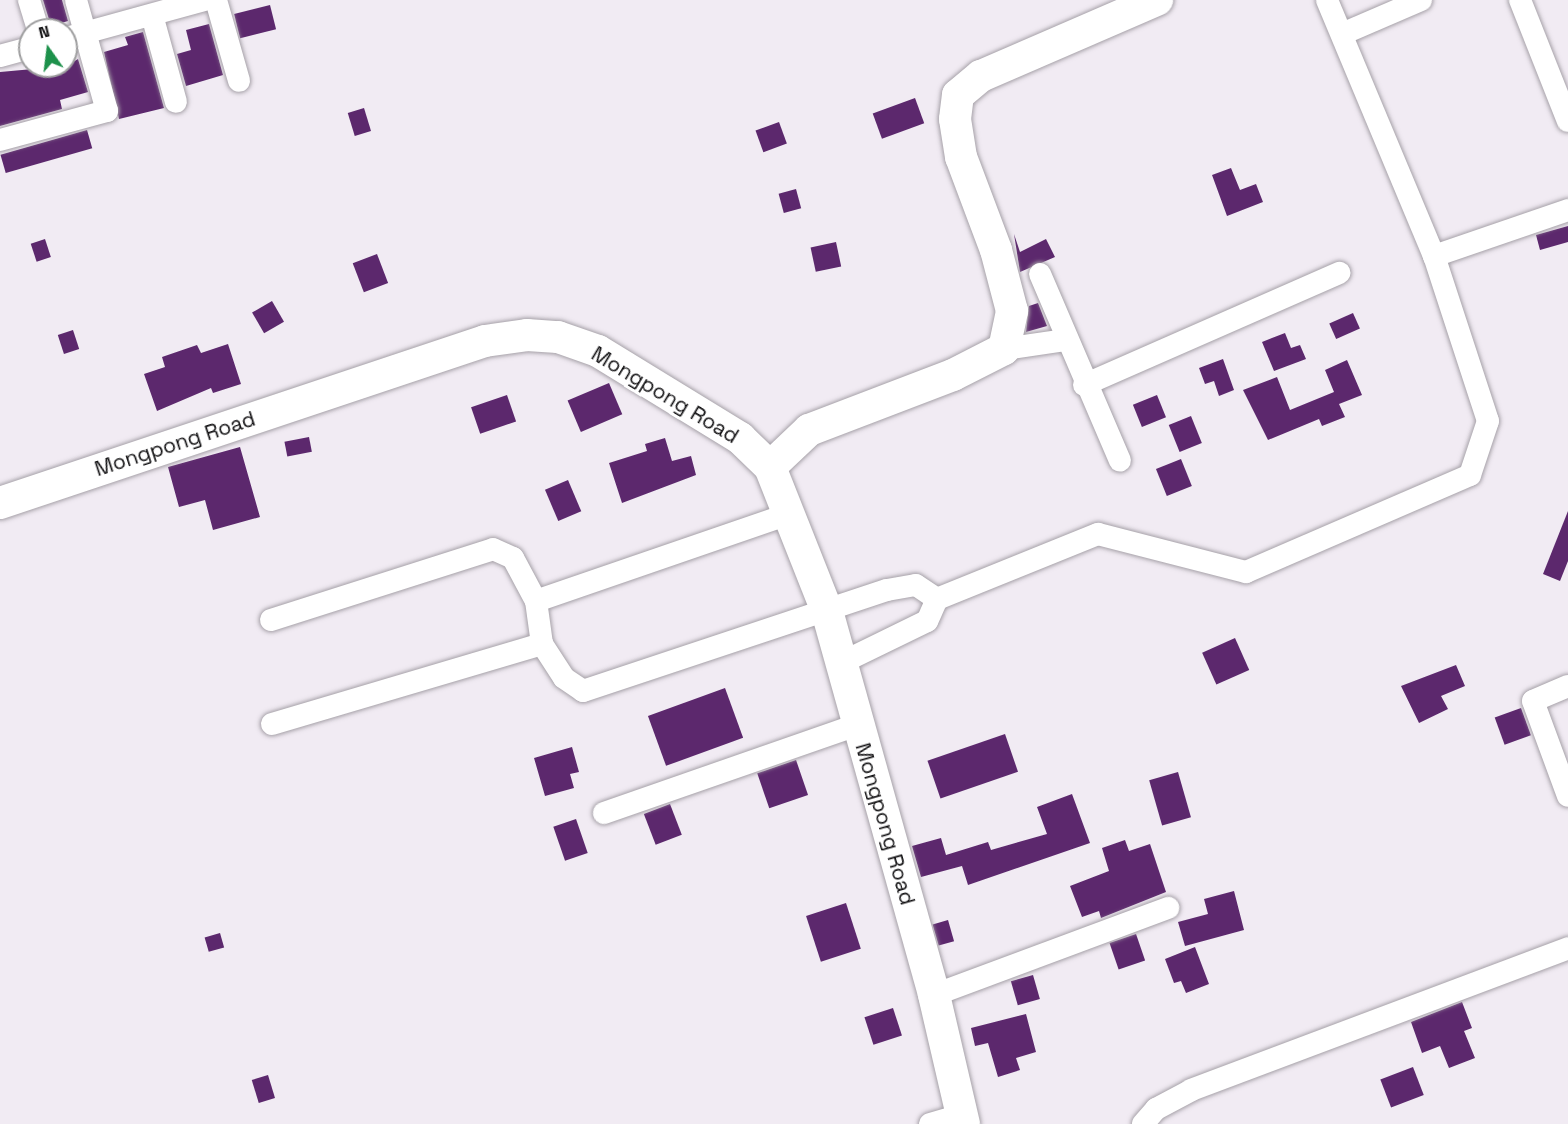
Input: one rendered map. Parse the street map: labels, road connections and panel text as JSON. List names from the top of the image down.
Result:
{
  "streets": {
    "main road": ["Mongpong Road"]
  },
  "north": "top"
}
